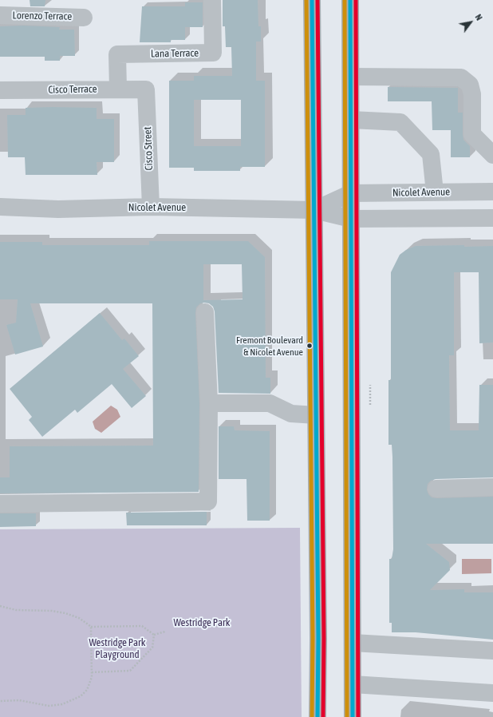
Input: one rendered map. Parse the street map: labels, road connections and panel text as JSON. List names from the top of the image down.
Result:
{
  "streets": {
    "street": [
      "Lorenzo Terrace",
      "Lana Terrace",
      "Cisco Terrace",
      "Cisco Street",
      "Nicolet Avenue"
    ]
  },
  "crossings": [
    ["Lana Terrace", "Cisco Terrace"],
    ["Cisco Terrace", "Cisco Street"],
    ["Cisco Street", "Nicolet Avenue"]
  ],
  "parks": ["Westridge Park", "Westridge Park Playground"],
  "places": ["Fremont Boulevard & Nicolet Avenue"],
  "north": "top right"
}
